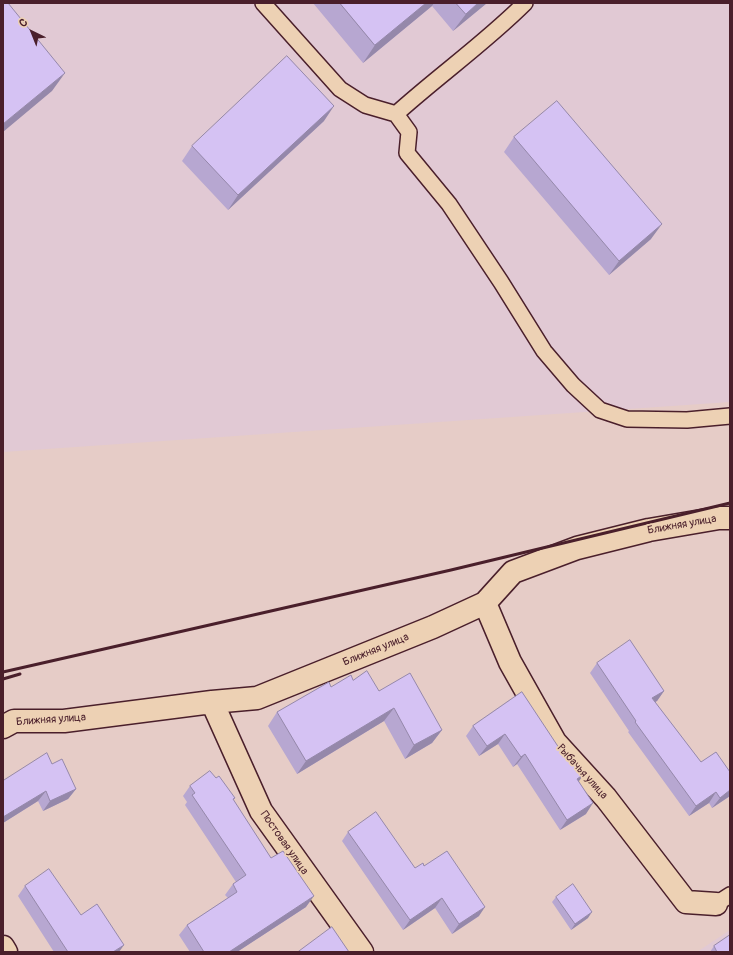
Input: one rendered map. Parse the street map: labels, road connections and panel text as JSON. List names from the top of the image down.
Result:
{
  "streets": {
    "street": ["Ближняя улица", "Рыбачья улица", "Постовая улица"]
  },
  "crossings": [
    ["Ближняя улица", "Рыбачья улица"],
    ["Ближняя улица", "Постовая улица"]
  ],
  "north": "top left"
}
